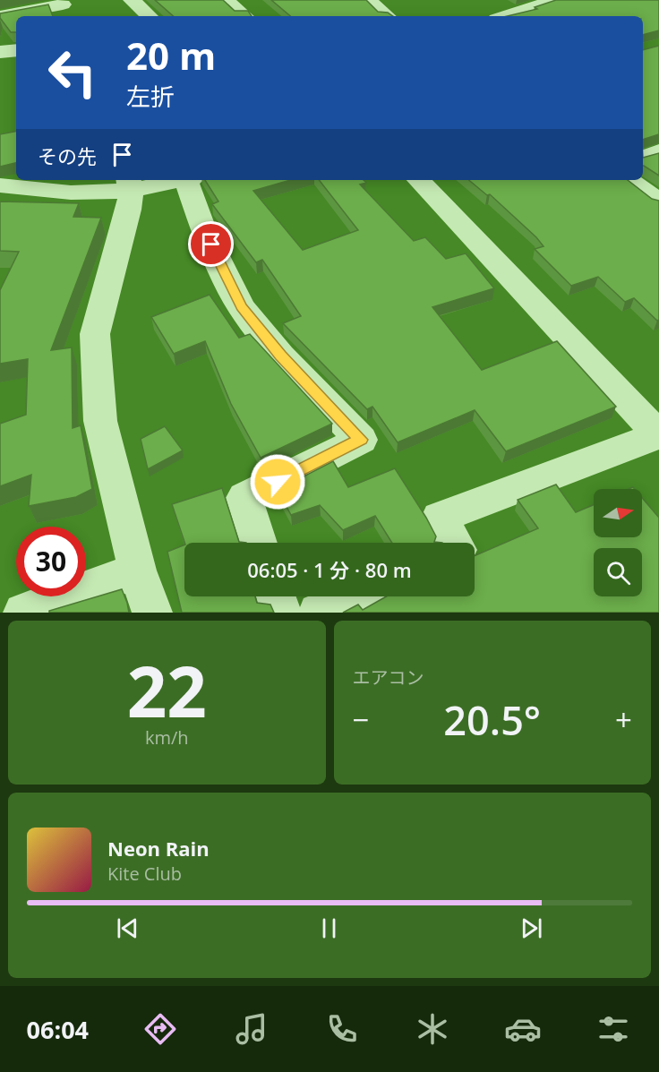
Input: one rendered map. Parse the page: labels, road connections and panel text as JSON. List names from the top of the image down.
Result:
{
  "north": "right",
  "page": {
    "turn": ["20 m", "左折"],
    "then": "その先",
    "limit": "30",
    "trip": "06:05 · 1 分 · 80 m",
    "tile": [
      ["22", "km/h"],
      "エアコン"
    ],
    "heat": ["−", "20.5°", "+"],
    "song": ["Neon Rain", "Kite Club"],
    "tabs": "06:04"
  }
}
